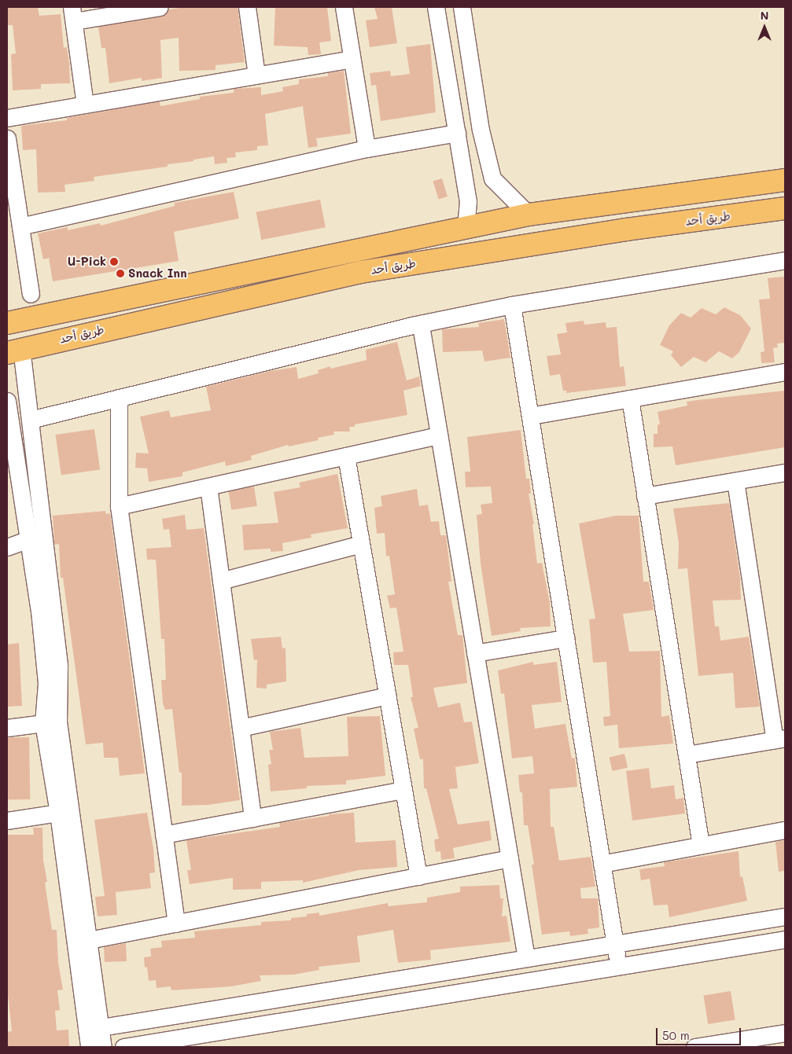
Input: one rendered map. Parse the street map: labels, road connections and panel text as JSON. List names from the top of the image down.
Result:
{
  "streets": {
    "main road": ["طريق أحد"]
  },
  "places": ["U-Pick", "Snack Inn"],
  "scale_bar": "50 m",
  "north": "top"
}
